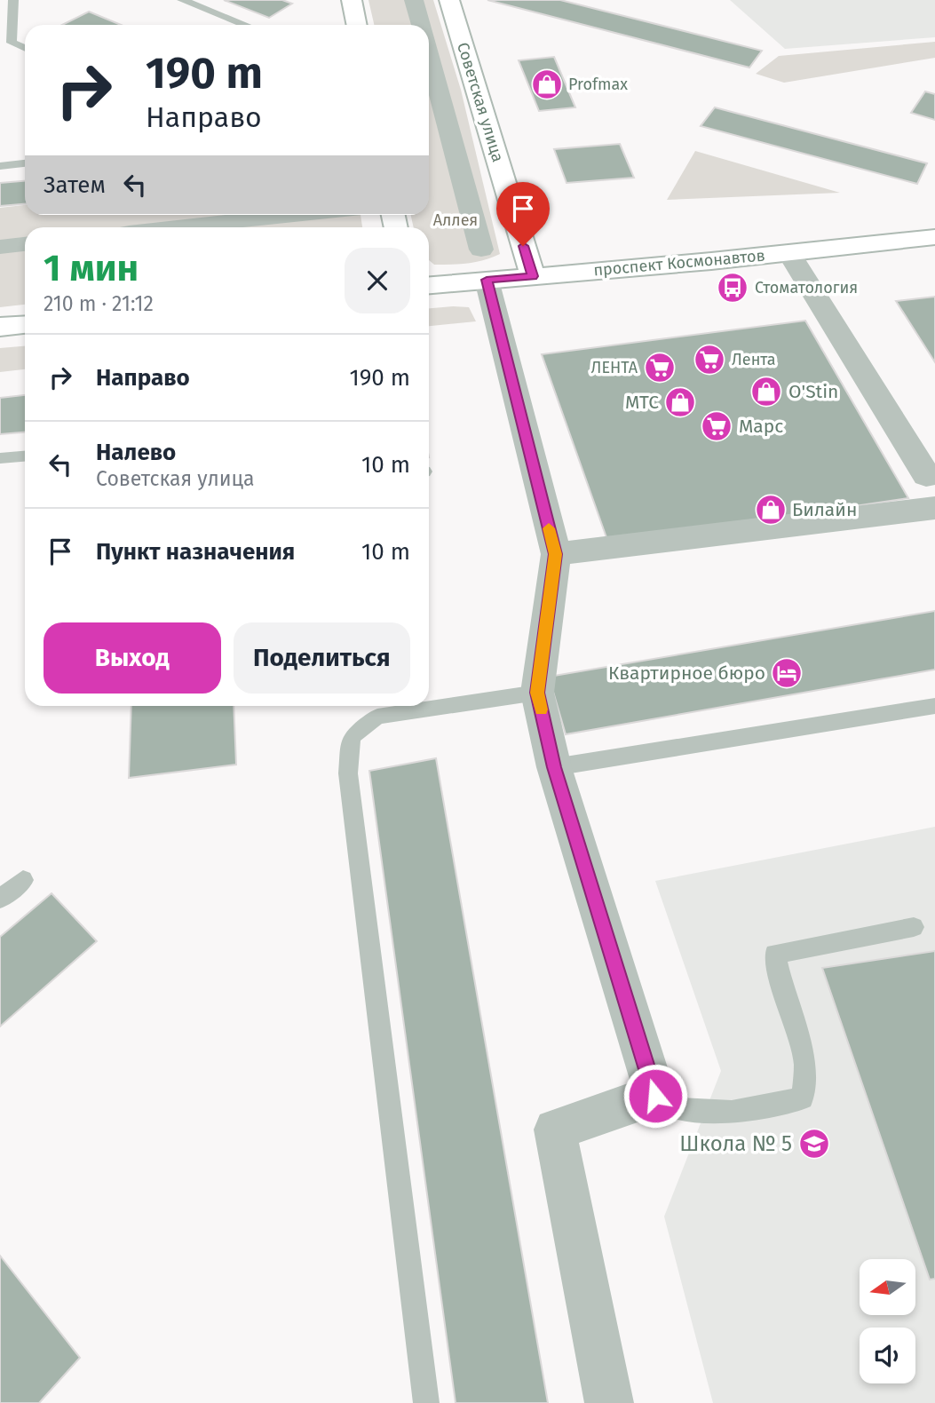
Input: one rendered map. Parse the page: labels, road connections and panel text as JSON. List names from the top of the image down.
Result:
{
  "streets": {
    "street": ["Советская улица", "проспект Космонавтов"]
  },
  "crossings": [
    ["Советская улица", "проспект Космонавтов"]
  ],
  "parks": ["Аллея"],
  "places": {
    "shop": [
      "Profmax",
      "O'Stin",
      "МТС",
      "Билайн"
    ],
    "bus stop": ["Стоматология"],
    "supermarket": ["Лента", "ЛЕНТА", "Марс"],
    "hotel": ["Квартирное бюро"],
    "school or university": ["Школа № 5"]
  },
  "north": "left",
  "page": {
    "turn": ["190 m", "Направо"],
    "then": "Затем",
    "heading": ["1 мин", "210 m · 21:12"],
    "list": [
      {
        "name": "Направо",
        "value": "190 m"
      },
      {
        "name": "Налево",
        "note": "Советская улица",
        "value": "10 m"
      },
      {
        "name": "Пункт назначения",
        "value": "10 m"
      }
    ],
    "buttons": ["Выход", "Поделиться"]
  }
}
